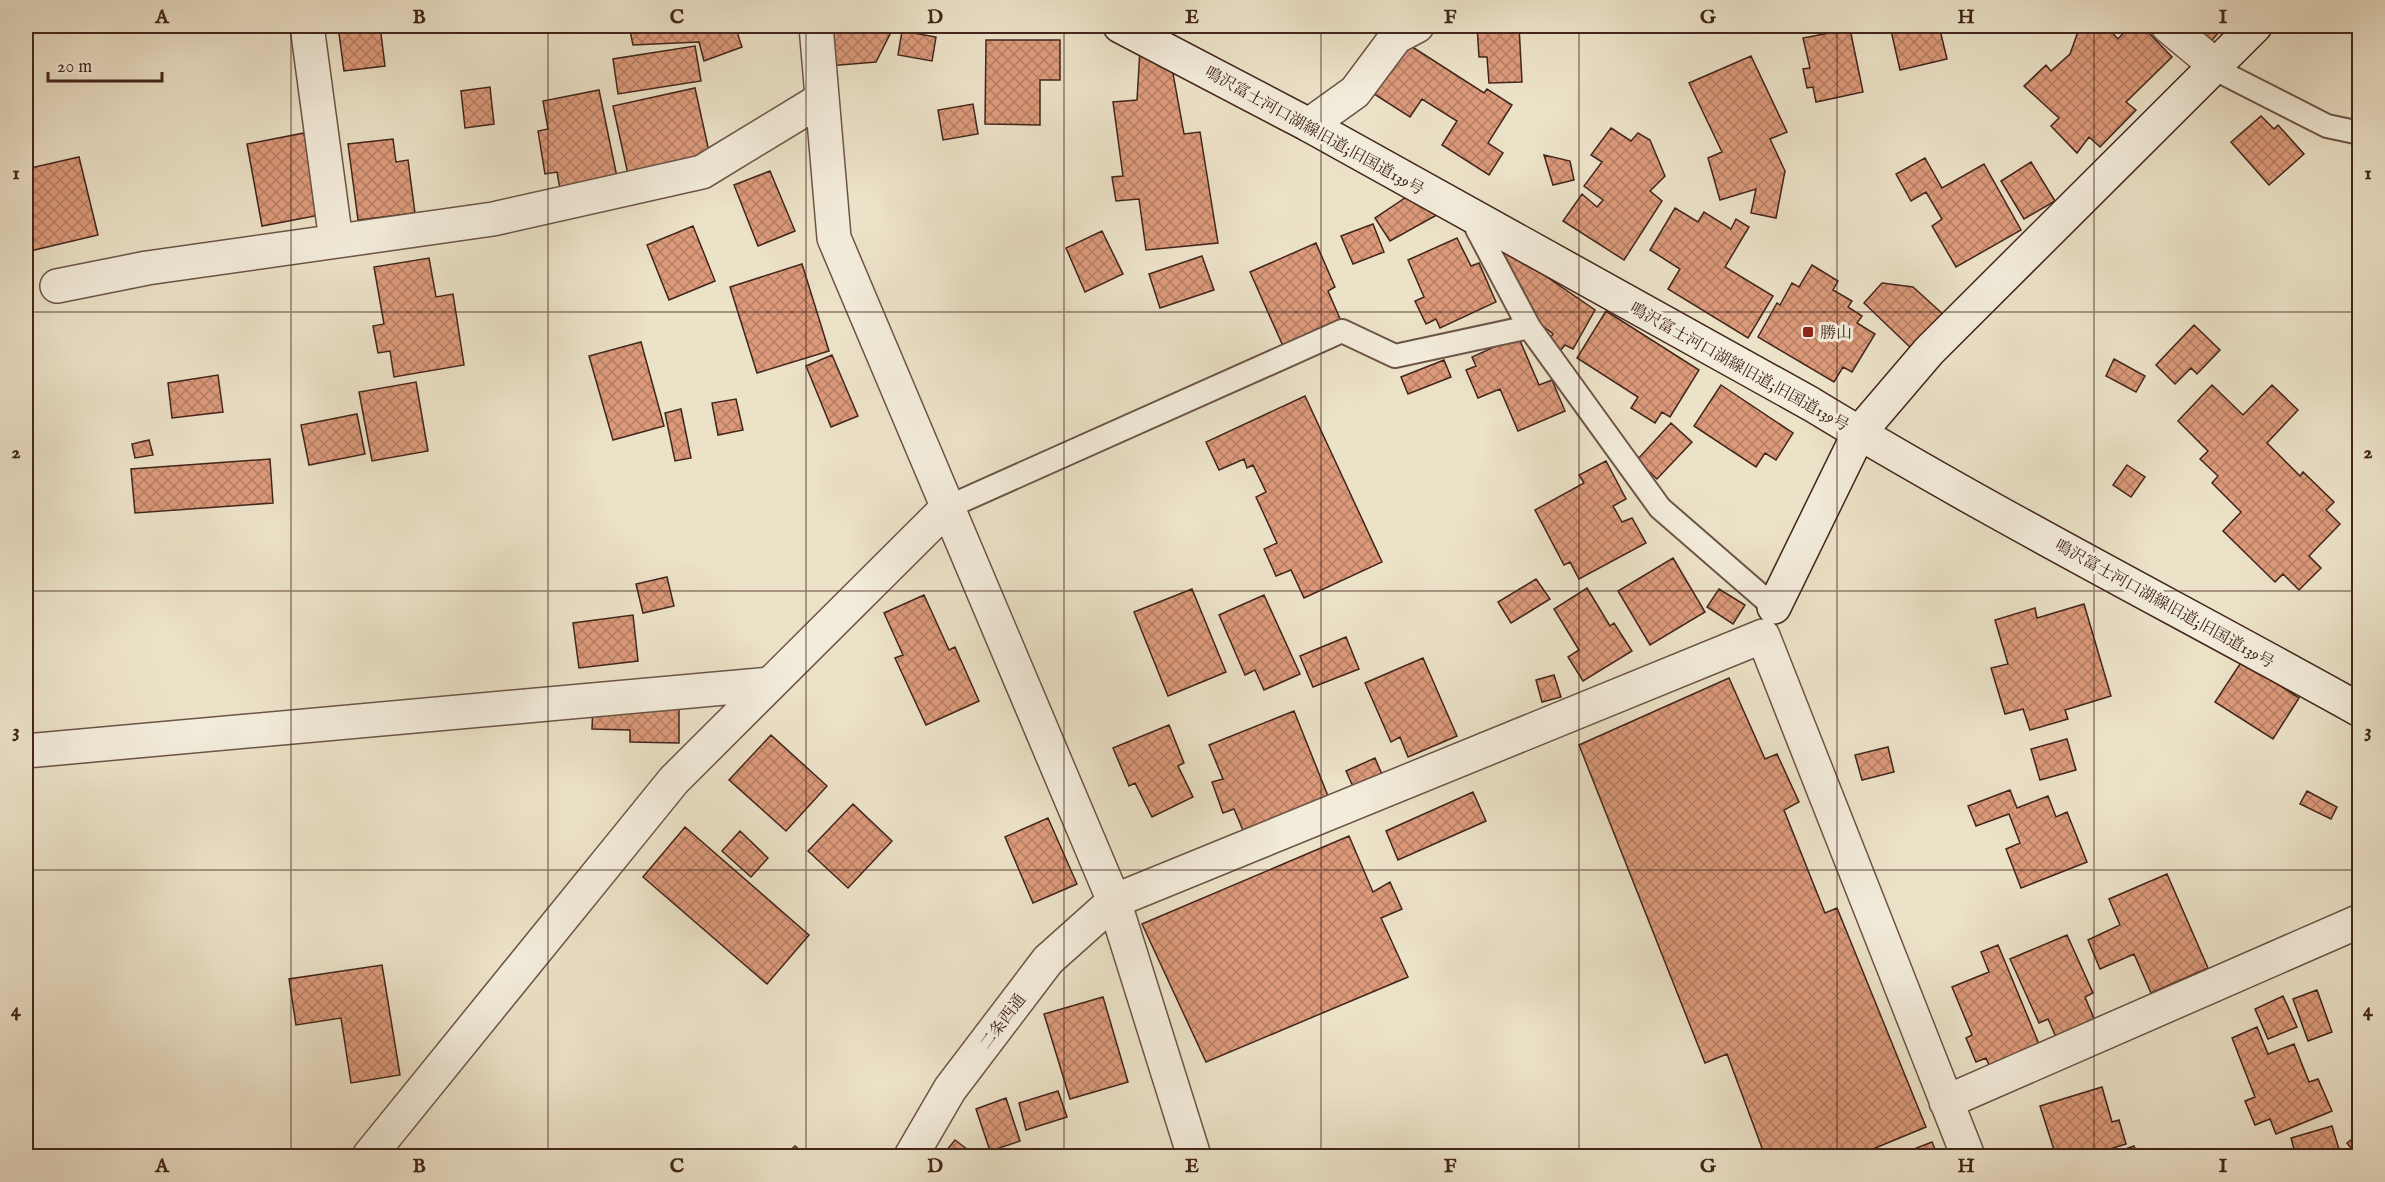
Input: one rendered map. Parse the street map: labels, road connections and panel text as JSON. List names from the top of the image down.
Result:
{
  "streets": {
    "street": ["鳴沢富士河口湖線旧道;旧国道139号", "二条西通"]
  },
  "places": {
    "transit": ["勝山"]
  },
  "scale_bar": "20 m",
  "grid": {
    "columns": [
      "A",
      "B",
      "C",
      "D",
      "E",
      "F",
      "G",
      "H",
      "I"
    ],
    "rows": [
      "1",
      "2",
      "3",
      "4"
    ]
  }
}
